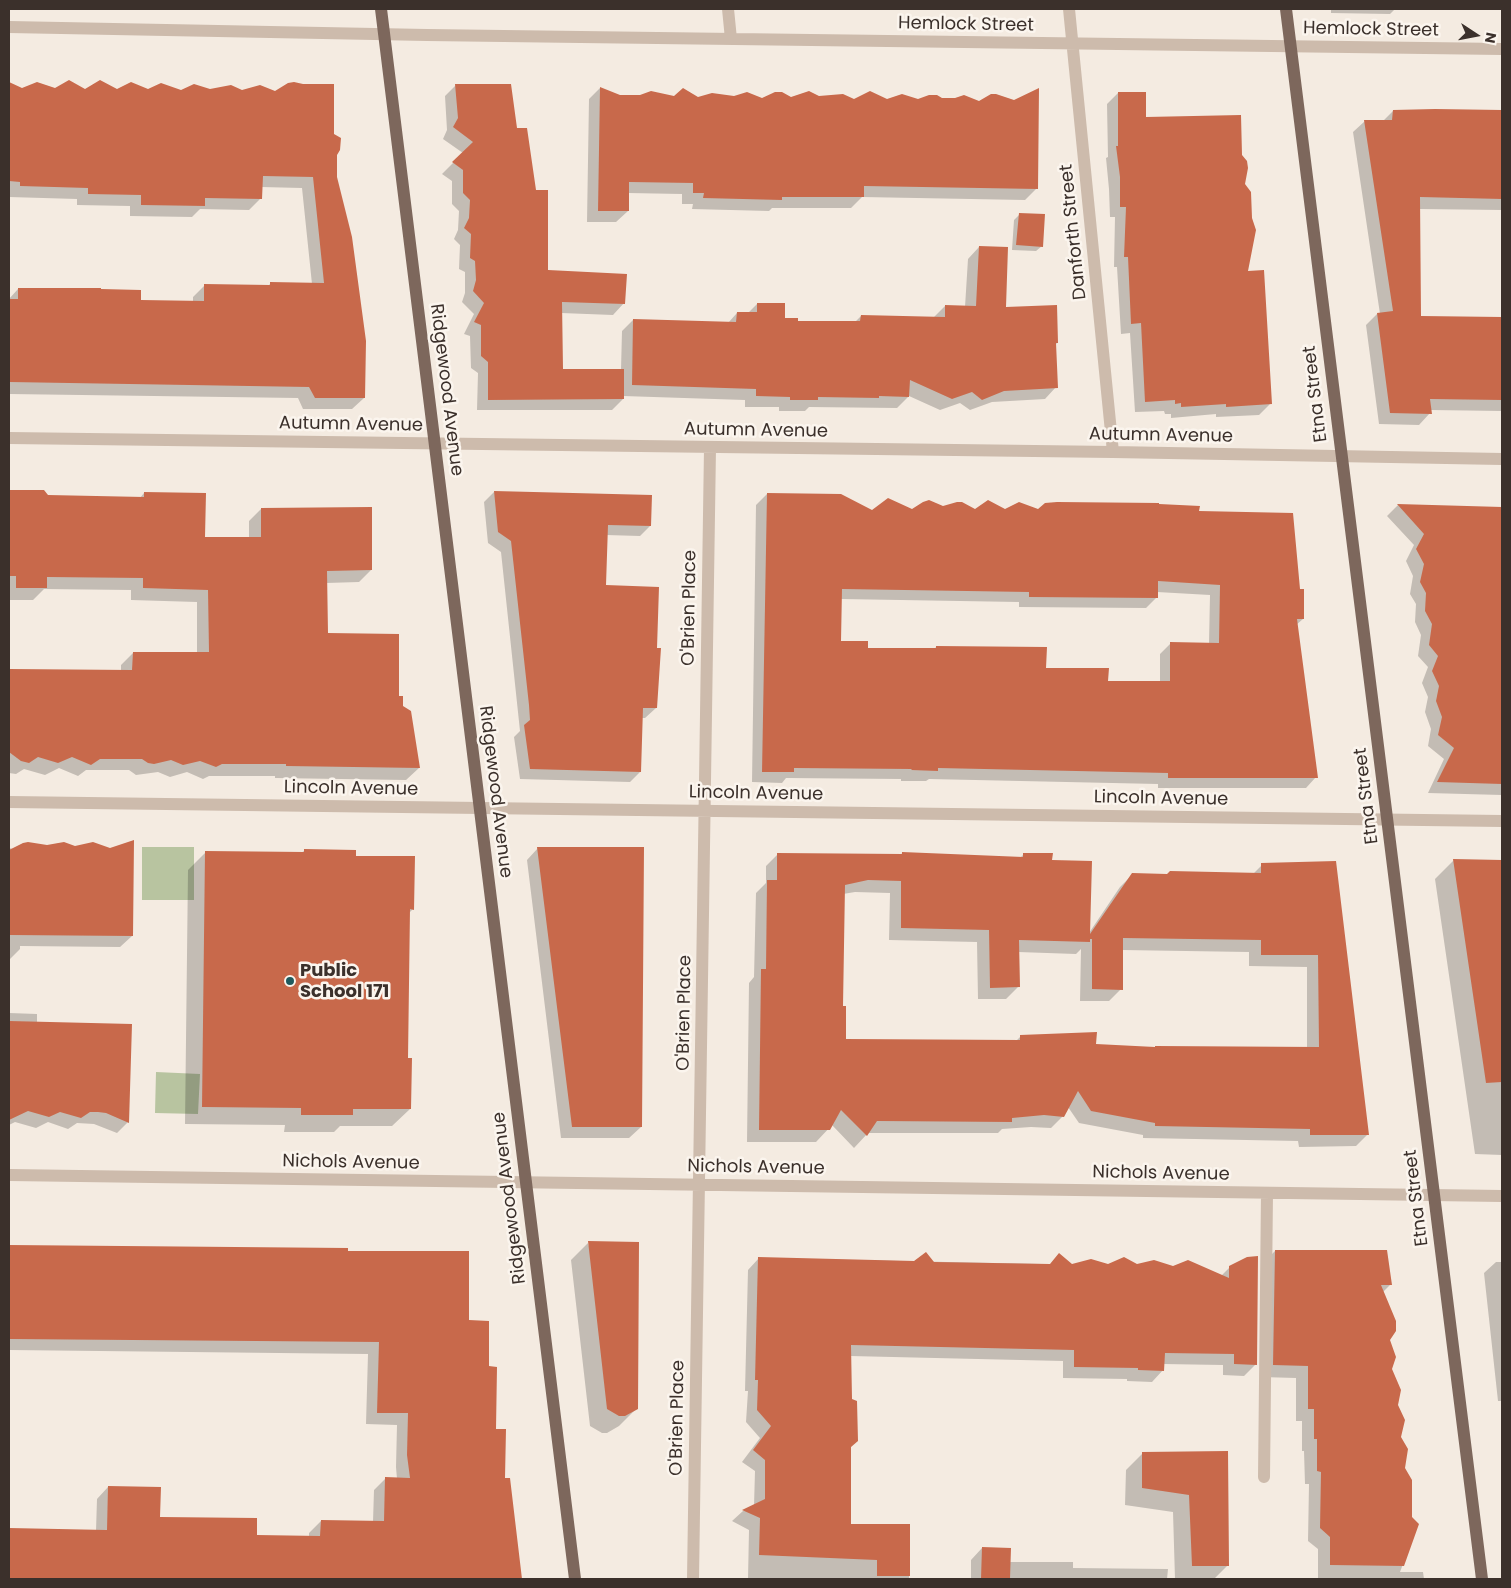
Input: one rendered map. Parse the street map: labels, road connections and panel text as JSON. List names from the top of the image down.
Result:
{
  "streets": {
    "main road": ["Ridgewood Avenue", "Etna Street"],
    "street": [
      "Hemlock Street",
      "Danforth Street",
      "Autumn Avenue",
      "O'Brien Place",
      "Lincoln Avenue",
      "Nichols Avenue"
    ]
  },
  "crossings": [
    ["Hemlock Street", "Danforth Street"],
    ["Hemlock Street", "Ridgewood Avenue"],
    ["Hemlock Street", "Etna Street"],
    ["Danforth Street", "Autumn Avenue"],
    ["Ridgewood Avenue", "Autumn Avenue"],
    ["Ridgewood Avenue", "Lincoln Avenue"],
    ["Ridgewood Avenue", "Nichols Avenue"],
    ["Etna Street", "Autumn Avenue"],
    ["Etna Street", "Lincoln Avenue"],
    ["Etna Street", "Nichols Avenue"],
    ["Autumn Avenue", "O'Brien Place"],
    ["O'Brien Place", "Lincoln Avenue"],
    ["O'Brien Place", "Nichols Avenue"]
  ],
  "places": ["Public School 171"],
  "north": "right"
}
